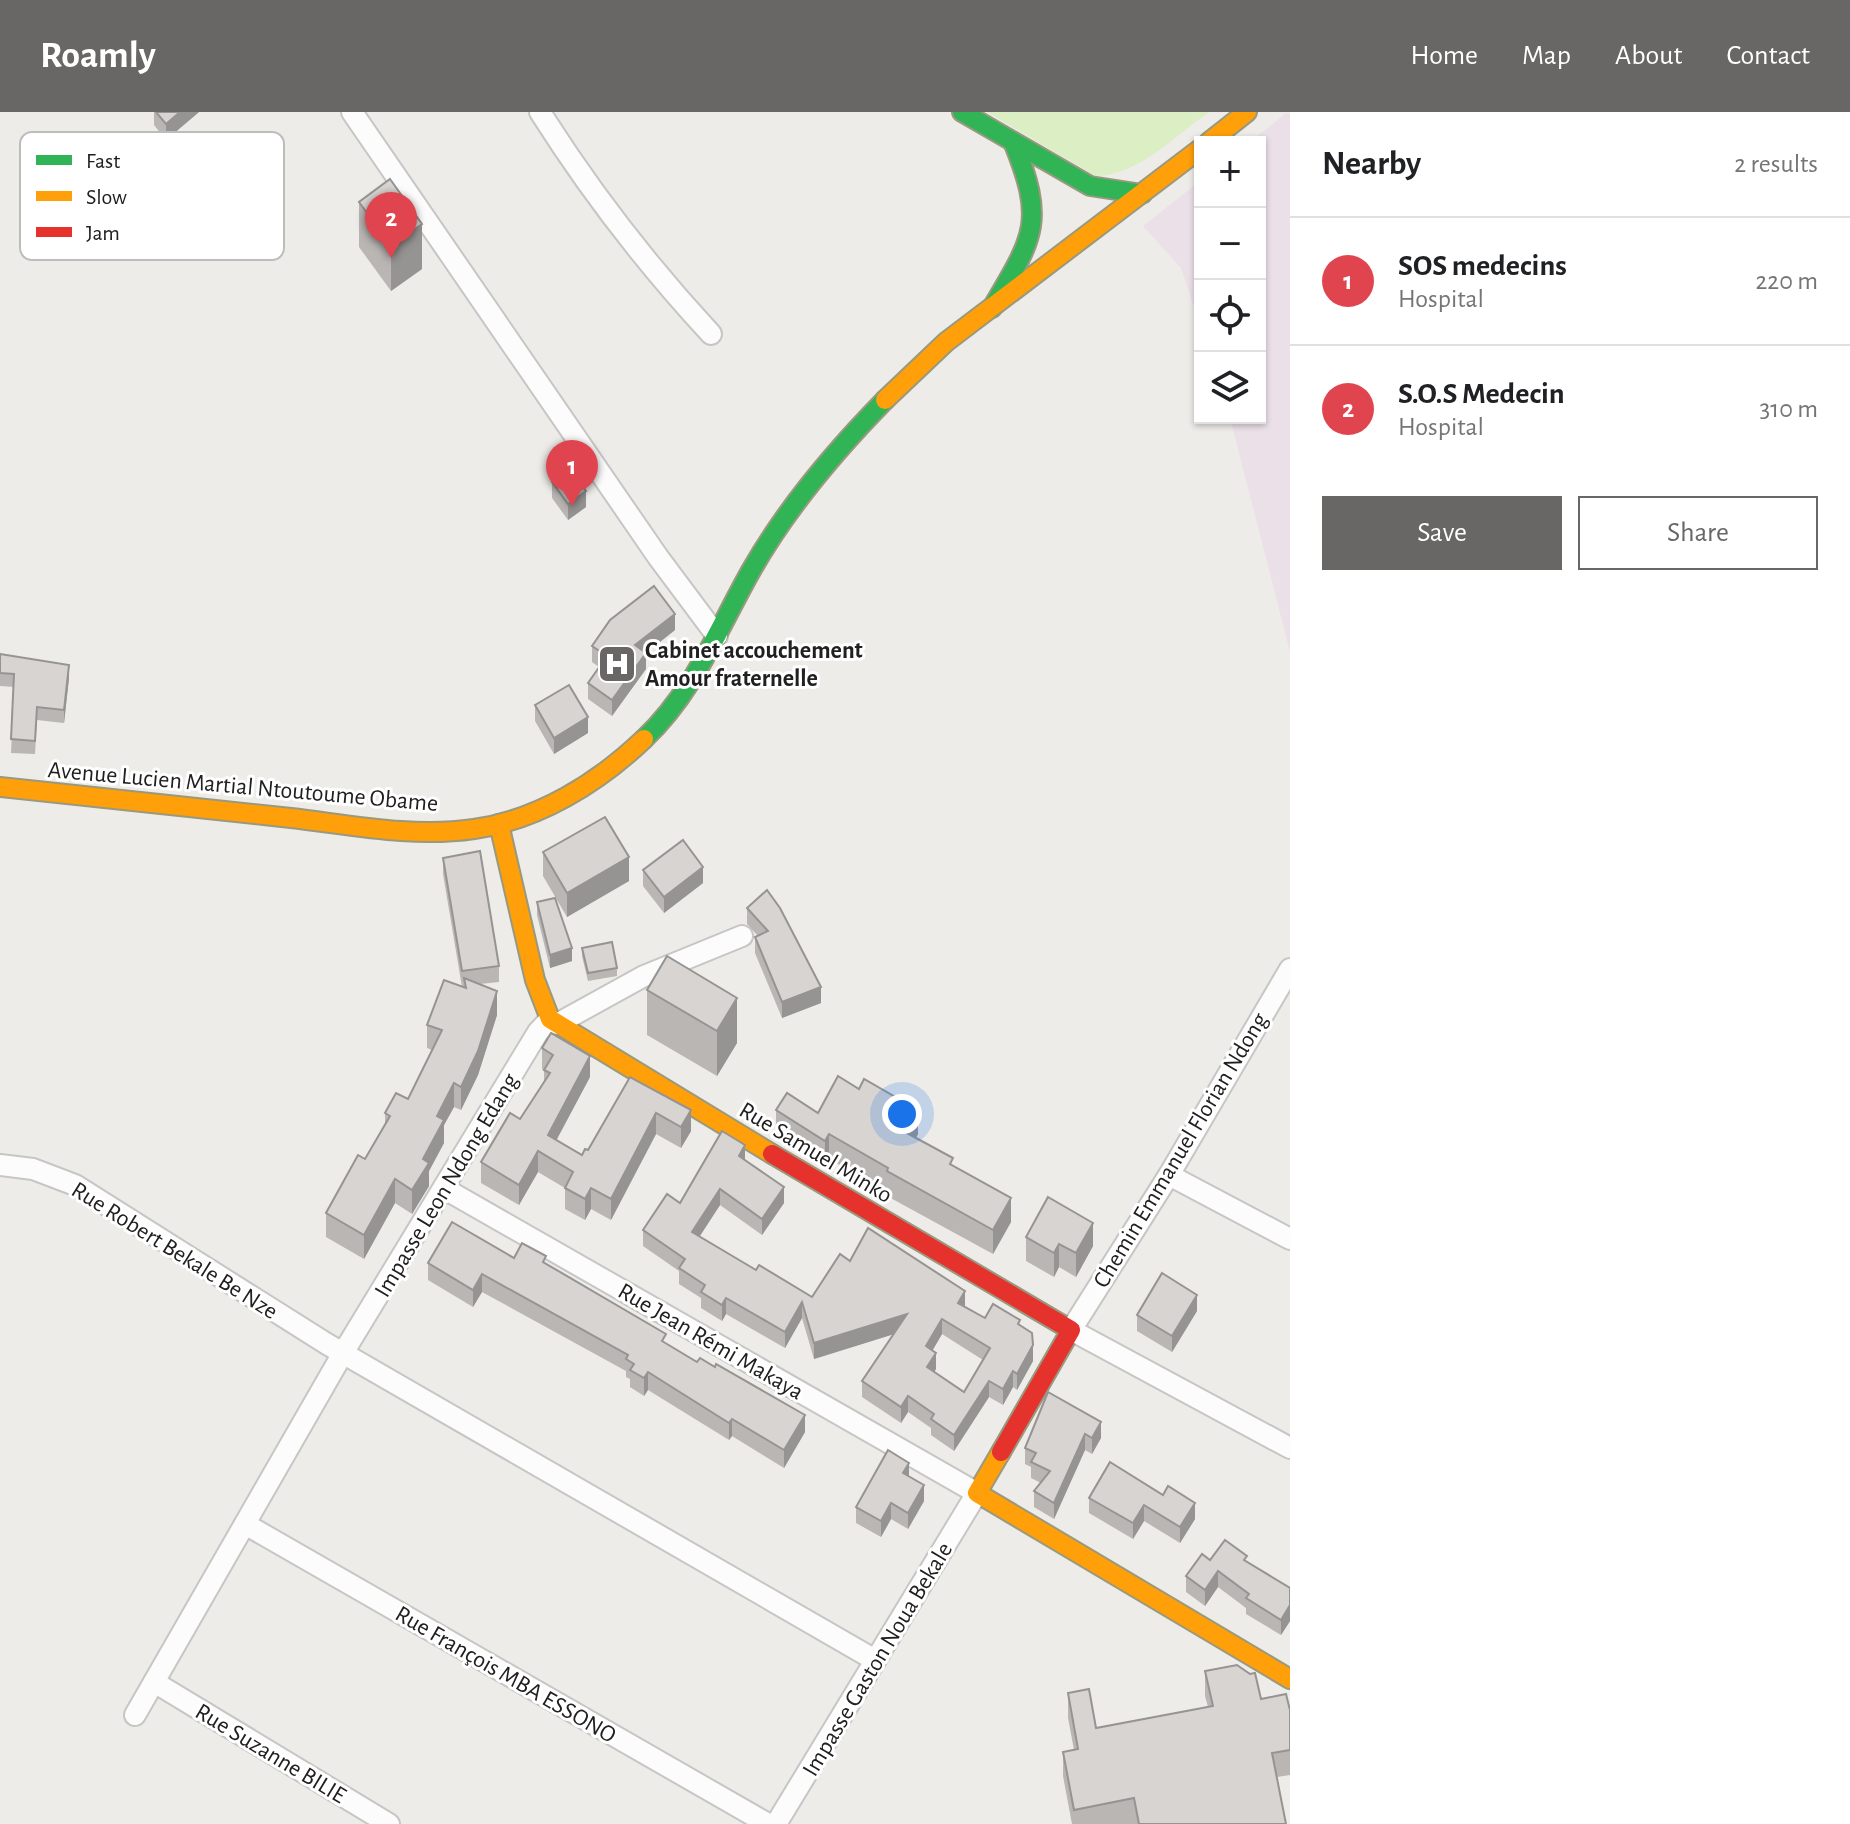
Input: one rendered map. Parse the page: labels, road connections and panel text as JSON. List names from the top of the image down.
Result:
{
  "streets": {
    "main road": ["Avenue Lucien Martial Ntoutoume Obame", "Rue Samuel Minko"],
    "street": [
      "Chemin Emmanuel Florian Ndong",
      "Impasse Leon Ndong Edang",
      "Rue Robert Bekale Be Nze",
      "Rue Jean Rémi Makaya",
      "Impasse Gaston Noua Bekale",
      "Rue François MBA ESSONO",
      "Rue Suzanne BILIE"
    ]
  },
  "crossings": [
    ["Chemin Emmanuel Florian Ndong", "Rue Samuel Minko"],
    ["Rue Samuel Minko", "Impasse Leon Ndong Edang"],
    ["Impasse Leon Ndong Edang", "Rue Robert Bekale Be Nze"],
    ["Impasse Leon Ndong Edang", "Rue Jean Rémi Makaya"],
    ["Impasse Leon Ndong Edang", "Rue François MBA ESSONO"],
    ["Impasse Leon Ndong Edang", "Rue Suzanne BILIE"],
    ["Rue Robert Bekale Be Nze", "Impasse Gaston Noua Bekale"],
    ["Rue Jean Rémi Makaya", "Impasse Gaston Noua Bekale"]
  ],
  "places": {
    "hospital": ["Cabinet accouchement Amour fraternelle"]
  },
  "legend": ["Fast", "Slow", "Jam"],
  "page": {
    "header": "Roamly",
    "nav": [
      "Home",
      "Map",
      "About",
      "Contact"
    ],
    "heading": ["Nearby", "2 results"],
    "map_buttons": ["+", "−"],
    "pins": ["2", "1"],
    "list": [
      {
        "mark": "1",
        "name": "SOS medecins",
        "note": "Hospital",
        "value": "220 m"
      },
      {
        "mark": "2",
        "name": "S.O.S Medecin",
        "note": "Hospital",
        "value": "310 m"
      }
    ],
    "buttons": ["Save", "Share"]
  }
}
